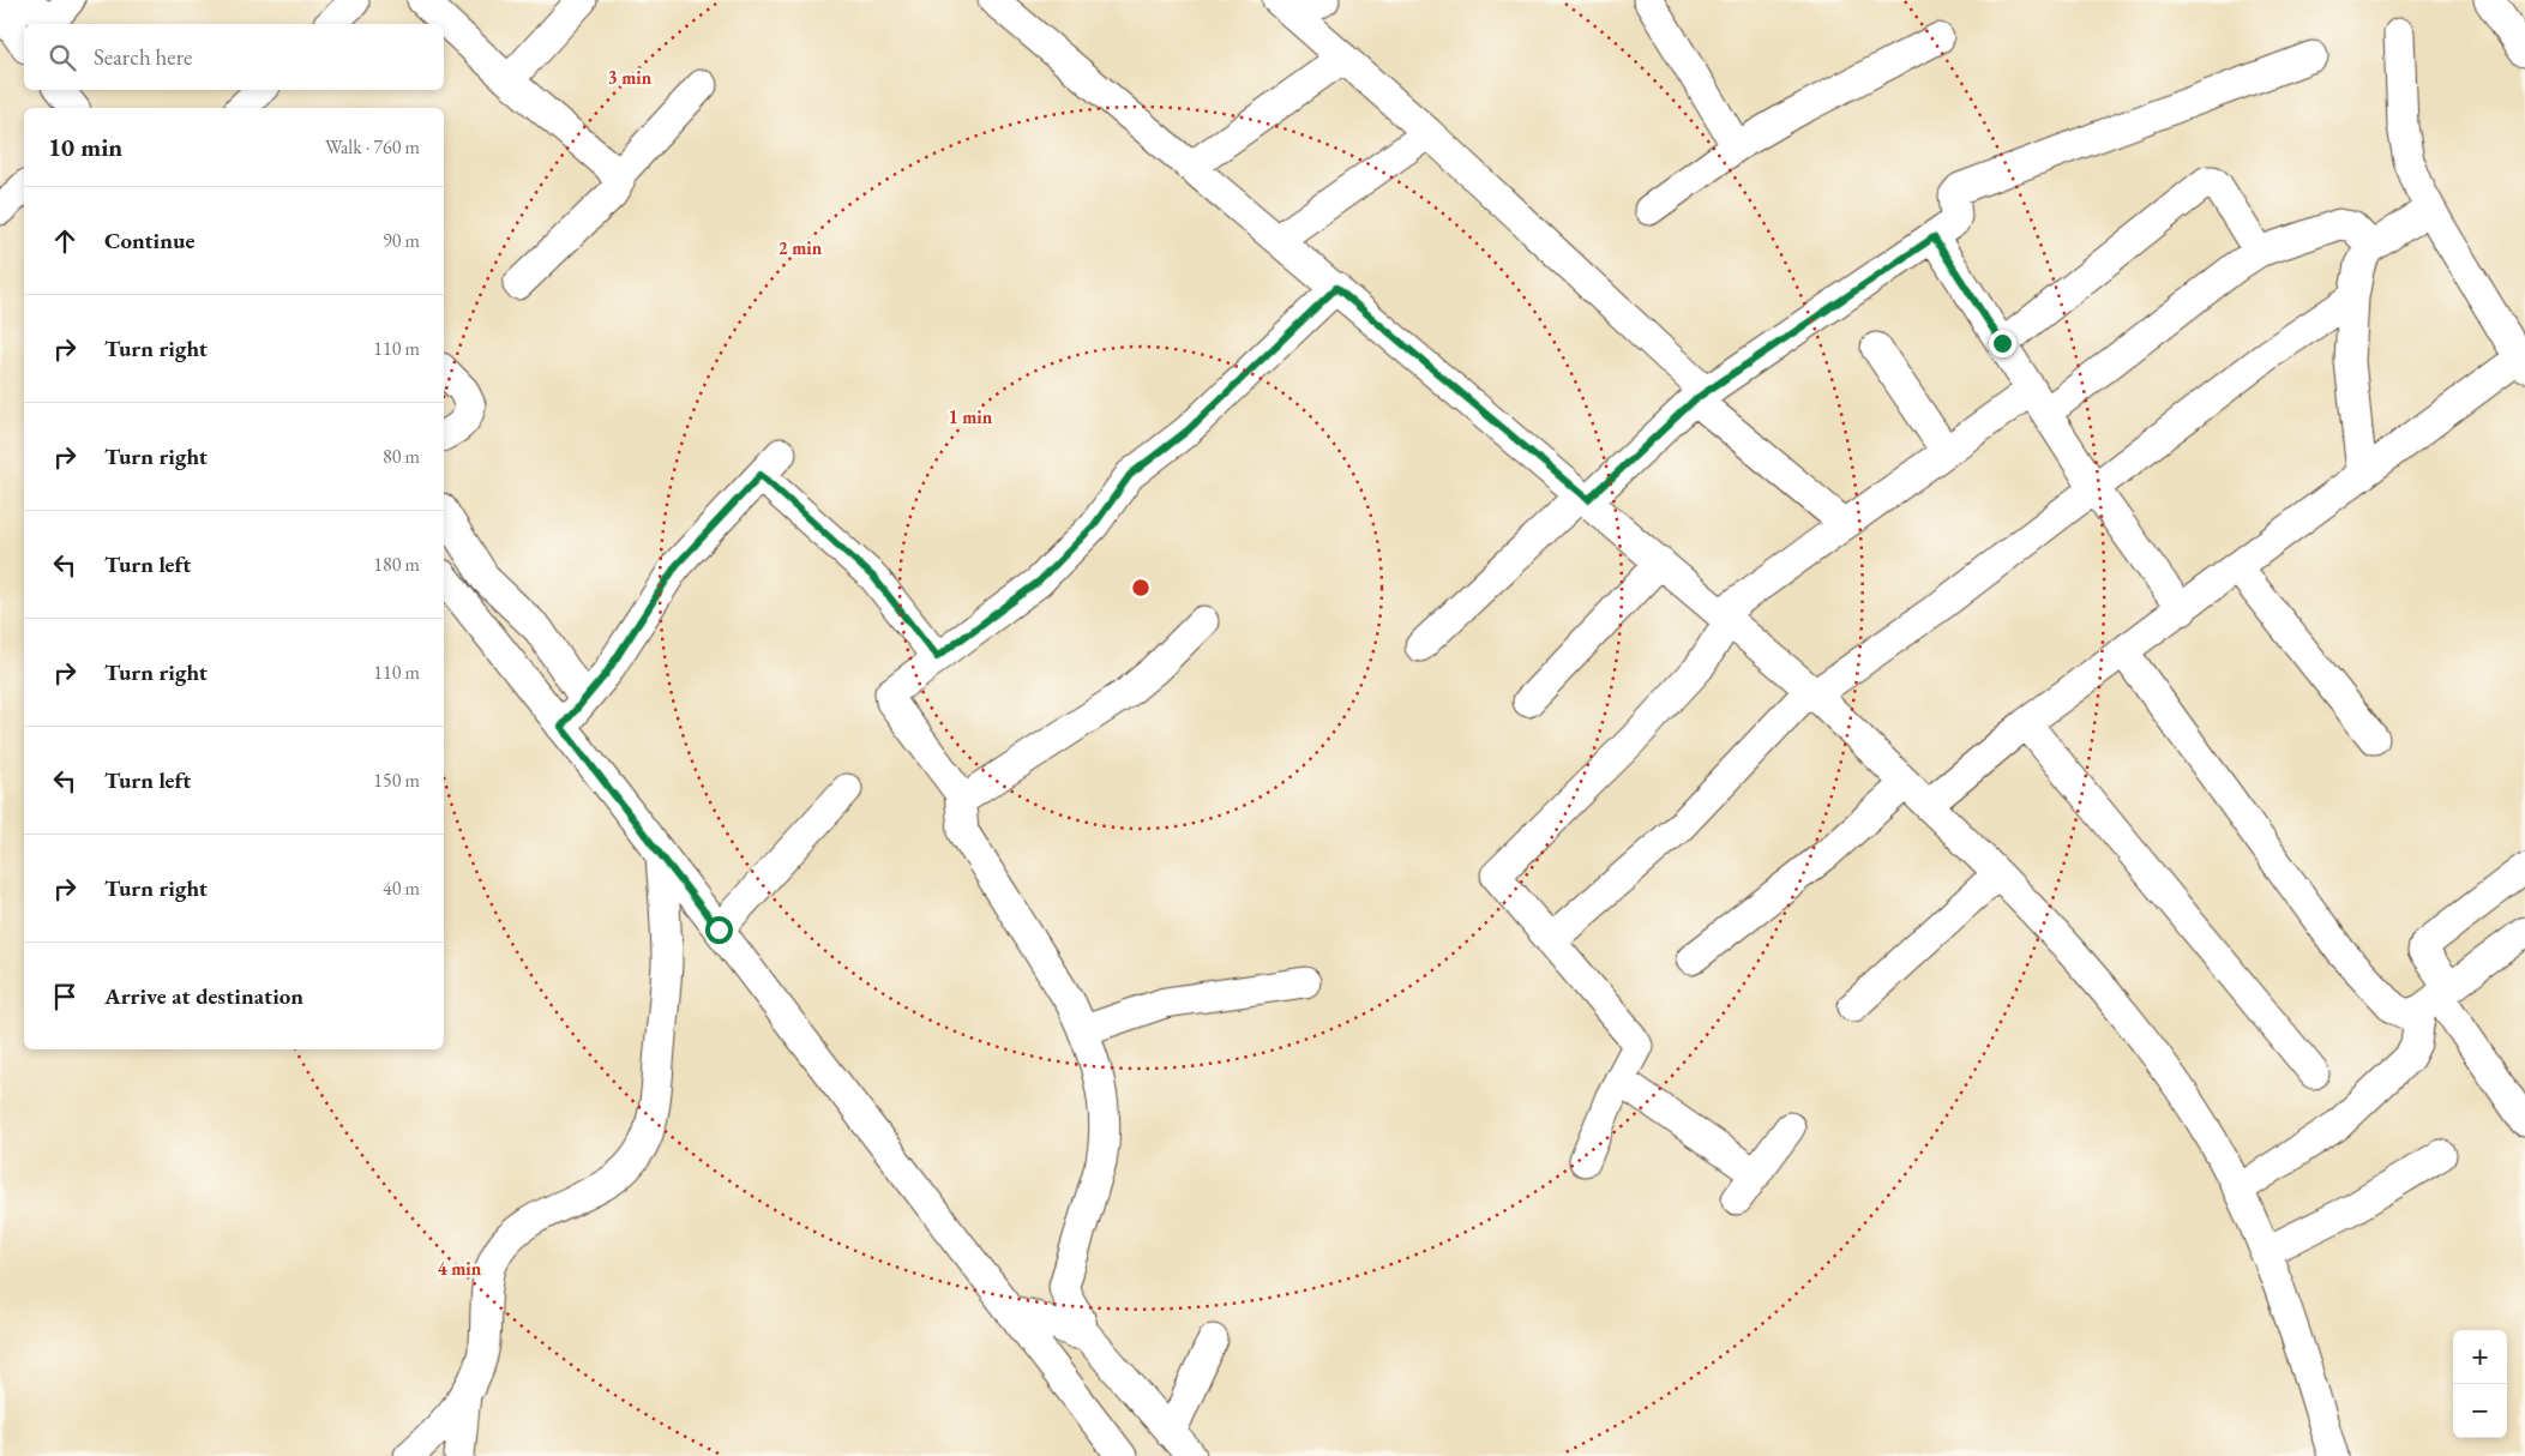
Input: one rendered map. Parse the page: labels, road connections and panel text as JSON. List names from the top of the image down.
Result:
{
  "page": {
    "search": "Search here",
    "heading": ["10 min", "Walk · 760 m"],
    "list": [
      ["Continue", "90 m"],
      ["Turn right", "110 m"],
      ["Turn right", "80 m"],
      ["Turn left", "180 m"],
      ["Turn right", "110 m"],
      ["Turn left", "150 m"],
      ["Turn right", "40 m"],
      "Arrive at destination"
    ],
    "map_buttons": ["+", "−"]
  },
  "rings": [
    "3 min",
    "2 min",
    "1 min",
    "4 min"
  ]
}
